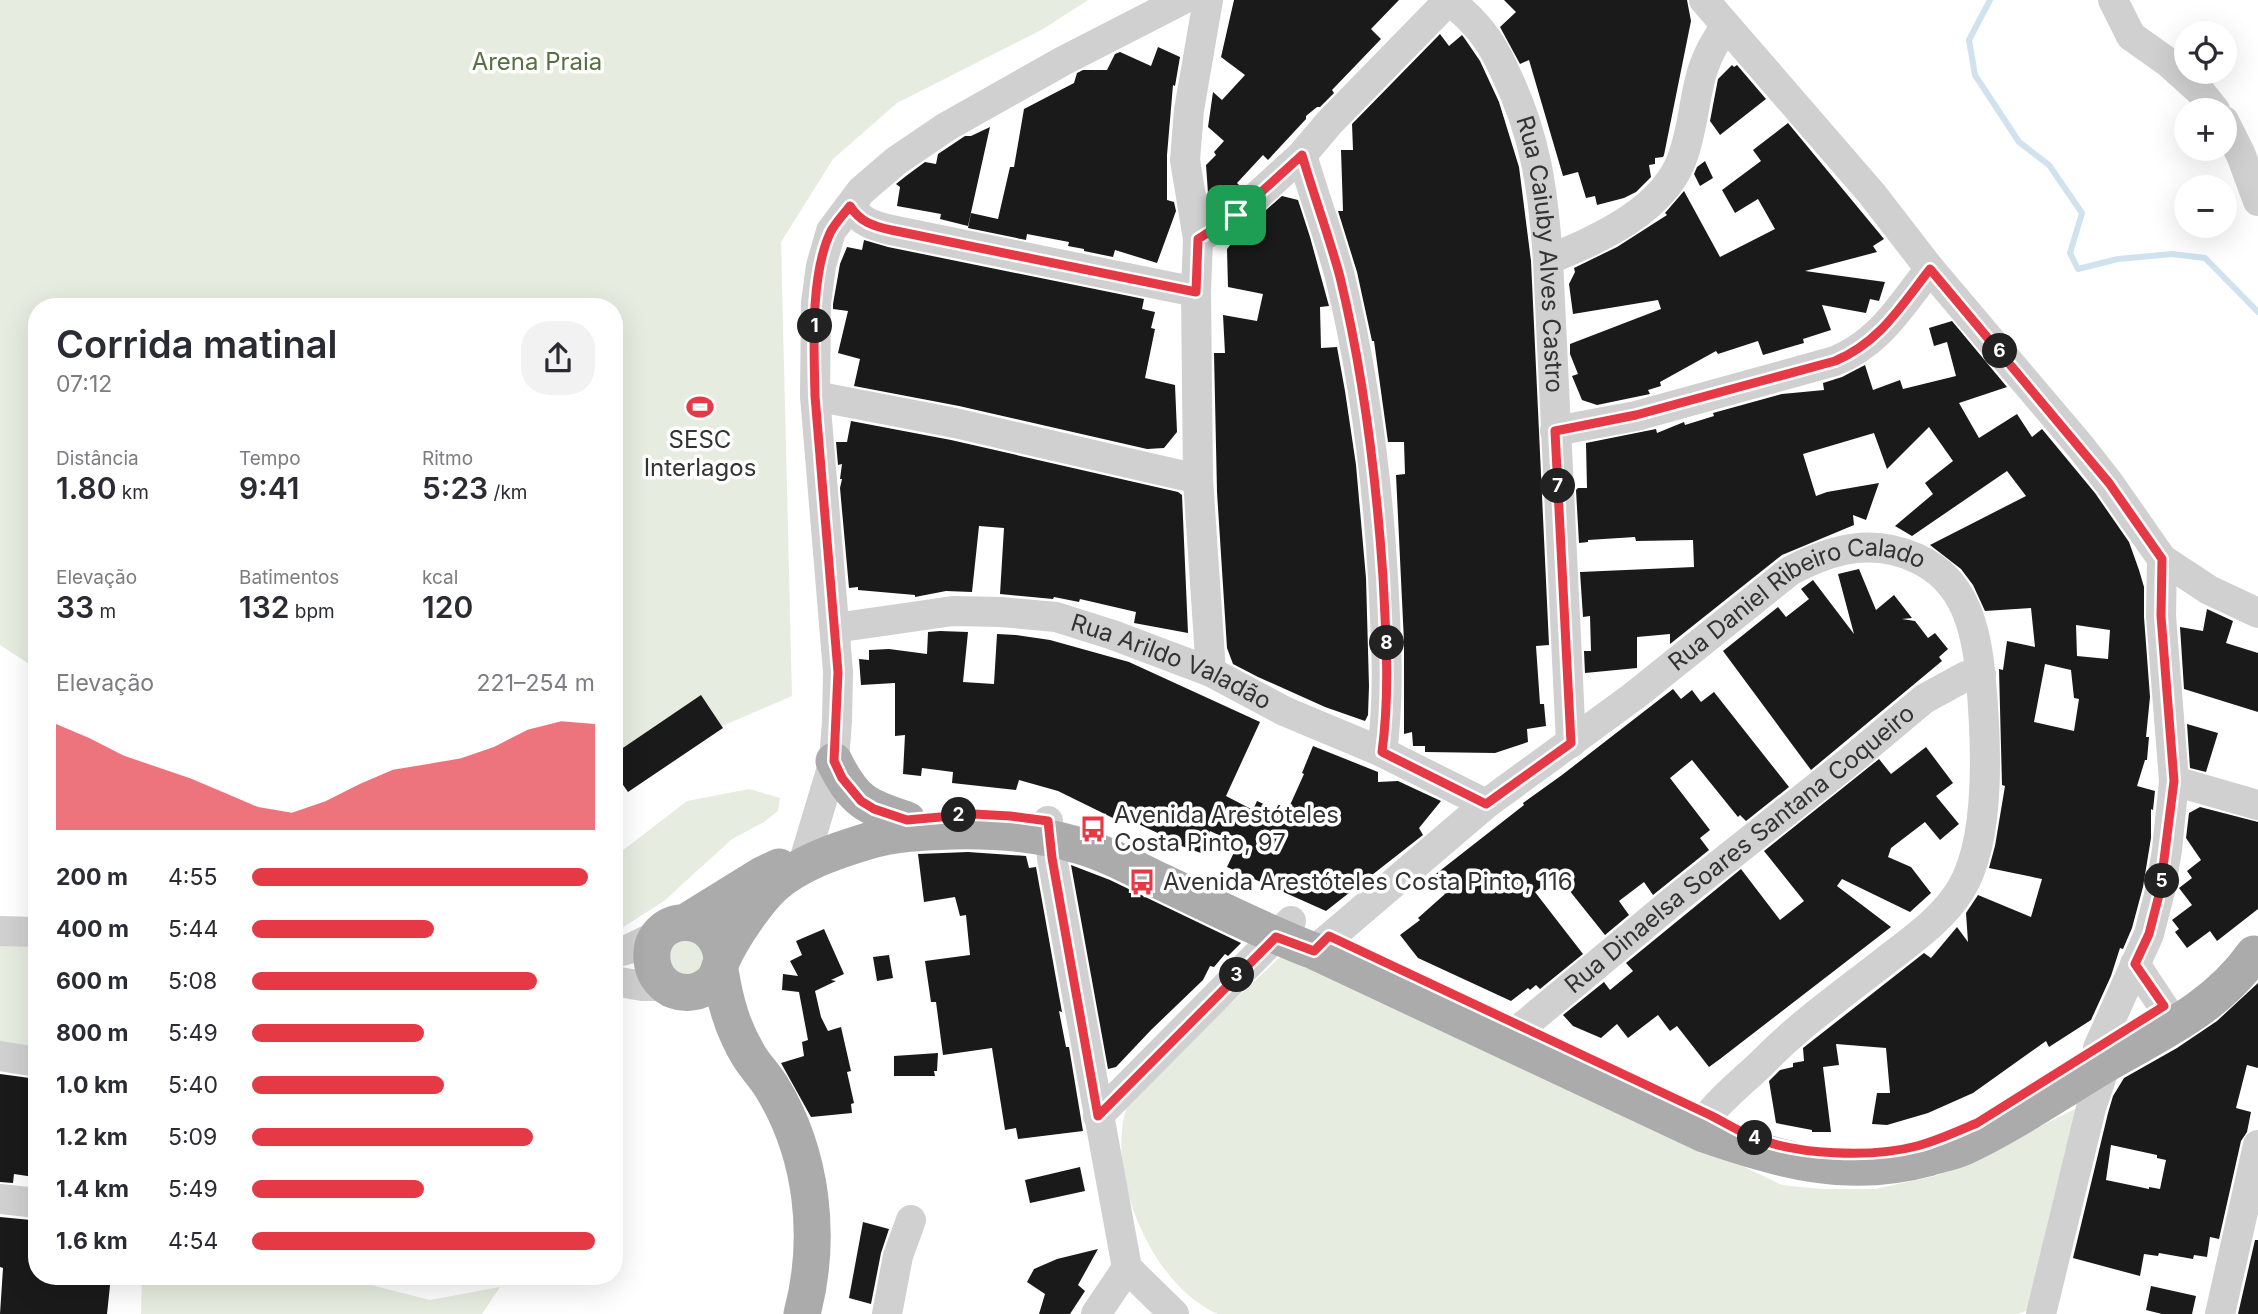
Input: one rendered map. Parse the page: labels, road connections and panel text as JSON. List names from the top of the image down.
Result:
{
  "streets": {
    "street": [
      "Rua Caiuby Alves Castro",
      "Rua Daniel Ribeiro Calado",
      "Rua Arildo Valadão",
      "Rua Dinaelsa Soares Santana Coqueiro"
    ]
  },
  "crossings": [
    ["Rua Caiuby Alves Castro", "Rua Daniel Ribeiro Calado"],
    ["Rua Daniel Ribeiro Calado", "Rua Arildo Valadão"],
    ["Rua Daniel Ribeiro Calado", "Rua Dinaelsa Soares Santana Coqueiro"]
  ],
  "parks": ["Arena Praia"],
  "places": {
    "sports": ["SESC Interlagos"],
    "bus stop": ["Avenida Arestóteles Costa Pinto, 97", "Avenida Arestóteles Costa Pinto, 116"]
  },
  "page": {
    "map_buttons": ["+", "−"],
    "heading": ["Corrida matinal", "07:12"],
    "pins": [
      "1",
      "6",
      "7",
      "8",
      "2",
      "5",
      "3",
      "4"
    ],
    "stats": [
      ["Distância", "1.80 km"],
      ["Tempo", "9:41"],
      ["Ritmo", "5:23 /km"],
      ["Elevação", "33 m"],
      ["Batimentos", "132 bpm"],
      ["kcal", "120"]
    ],
    "chart": ["Elevação", "221–254 m"],
    "list": [
      {
        "name": "200 m",
        "note": "4:55"
      },
      {
        "name": "400 m",
        "note": "5:44"
      },
      {
        "name": "600 m",
        "note": "5:08"
      },
      {
        "name": "800 m",
        "note": "5:49"
      },
      {
        "name": "1.0 km",
        "note": "5:40"
      },
      {
        "name": "1.2 km",
        "note": "5:09"
      },
      {
        "name": "1.4 km",
        "note": "5:49"
      },
      {
        "name": "1.6 km",
        "note": "4:54"
      }
    ]
  }
}
